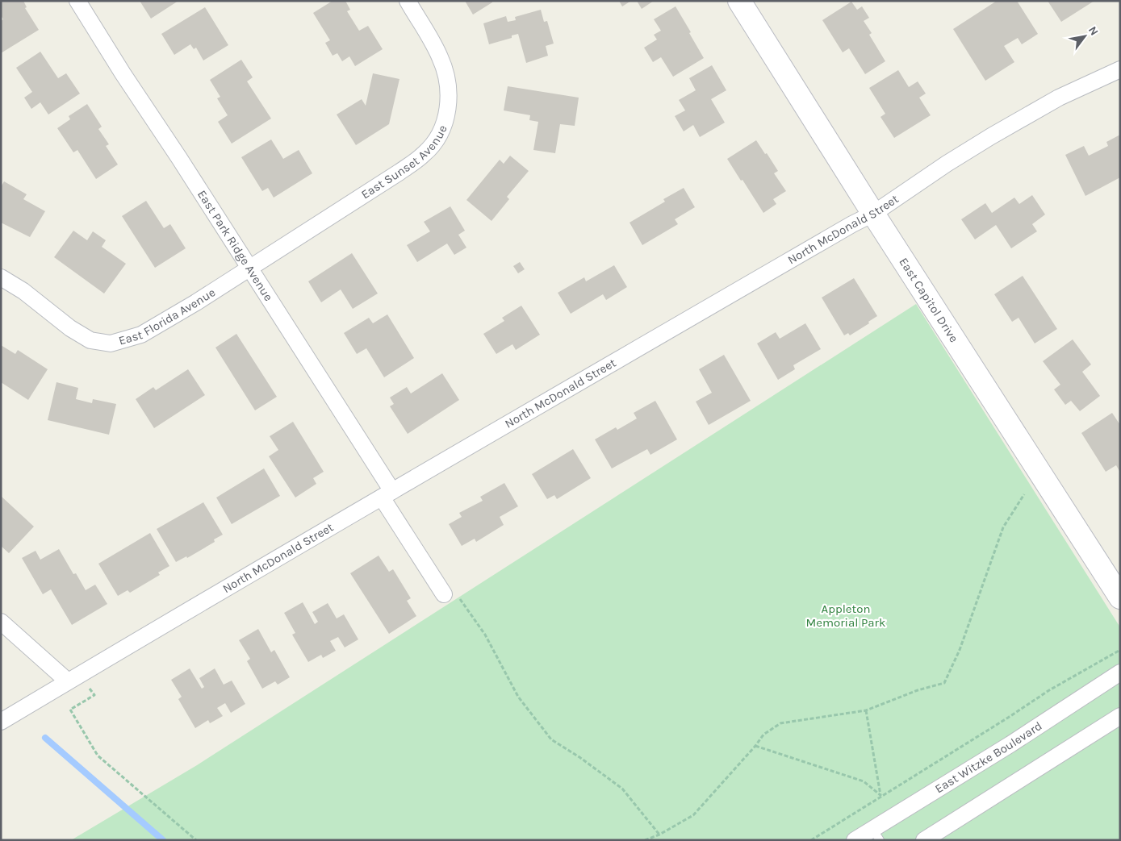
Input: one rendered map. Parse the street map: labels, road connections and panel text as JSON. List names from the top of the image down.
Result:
{
  "streets": {
    "street": [
      "East Sunset Avenue",
      "North McDonald Street",
      "East Park Ridge Avenue",
      "East Capitol Drive",
      "East Florida Avenue",
      "East Witzke Boulevard"
    ]
  },
  "crossings": [
    ["East Sunset Avenue", "East Park Ridge Avenue"],
    ["East Sunset Avenue", "East Florida Avenue"],
    ["North McDonald Street", "East Park Ridge Avenue"],
    ["North McDonald Street", "East Capitol Drive"],
    ["East Park Ridge Avenue", "East Florida Avenue"]
  ],
  "parks": ["Appleton Memorial Park"],
  "north": "top right"
}
